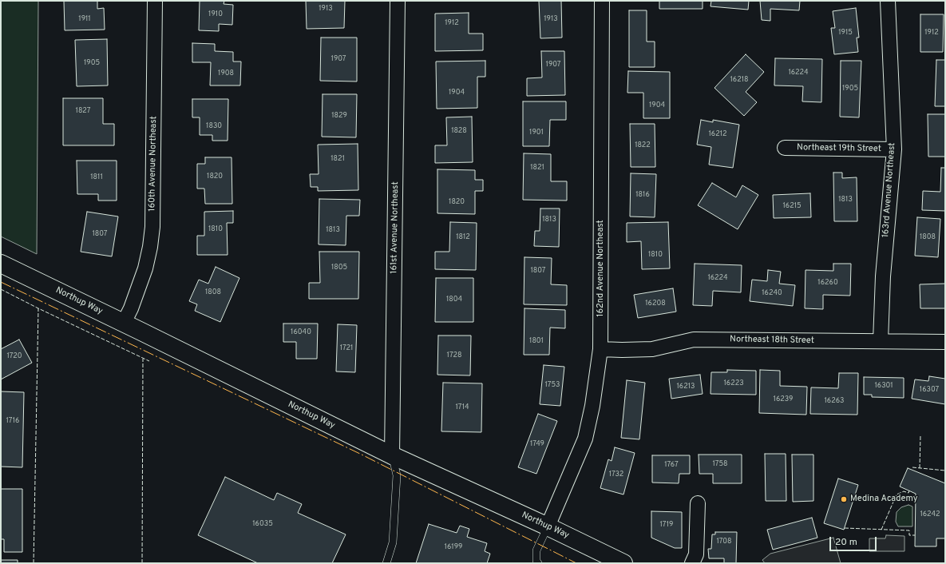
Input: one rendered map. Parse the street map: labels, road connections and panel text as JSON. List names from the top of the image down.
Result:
{
  "streets": {
    "street": [
      "Northeast 19th Street",
      "160th Avenue Northeast",
      "163rd Avenue Northeast",
      "161st Avenue Northeast",
      "162nd Avenue Northeast",
      "Northup Way",
      "Northeast 18th Street"
    ]
  },
  "crossings": [
    ["Northeast 19th Street", "163rd Avenue Northeast"],
    ["160th Avenue Northeast", "Northup Way"],
    ["163rd Avenue Northeast", "Northeast 18th Street"],
    ["161st Avenue Northeast", "Northup Way"],
    ["162nd Avenue Northeast", "Northup Way"],
    ["162nd Avenue Northeast", "Northeast 18th Street"]
  ],
  "places": ["Medina Academy"],
  "house_numbers": [
    "1913",
    "1910",
    "1911",
    "1913",
    "1912",
    "1915",
    "1912",
    "1907",
    "1905",
    "1907",
    "16224",
    "1908",
    "16218",
    "1905",
    "1904",
    "1904",
    "1827",
    "1829",
    "1830",
    "1828",
    "1901",
    "16212",
    "1822",
    "1821",
    "1821",
    "1820",
    "1811",
    "1816",
    "1813",
    "1820",
    "16215",
    "1813",
    "1810",
    "1813",
    "1807",
    "1812",
    "1808",
    "1810",
    "1805",
    "1807",
    "16224",
    "16260",
    "1808",
    "16240",
    "1804",
    "16208",
    "16040",
    "1801",
    "1721",
    "1728",
    "1720",
    "16223",
    "1753",
    "16301",
    "16213",
    "16307",
    "16239",
    "16263",
    "1714",
    "1716",
    "1749",
    "1758",
    "1767",
    "1732",
    "16242",
    "16035",
    "1719",
    "1708",
    "16199"
  ],
  "scale_bar": "20 m"
}
